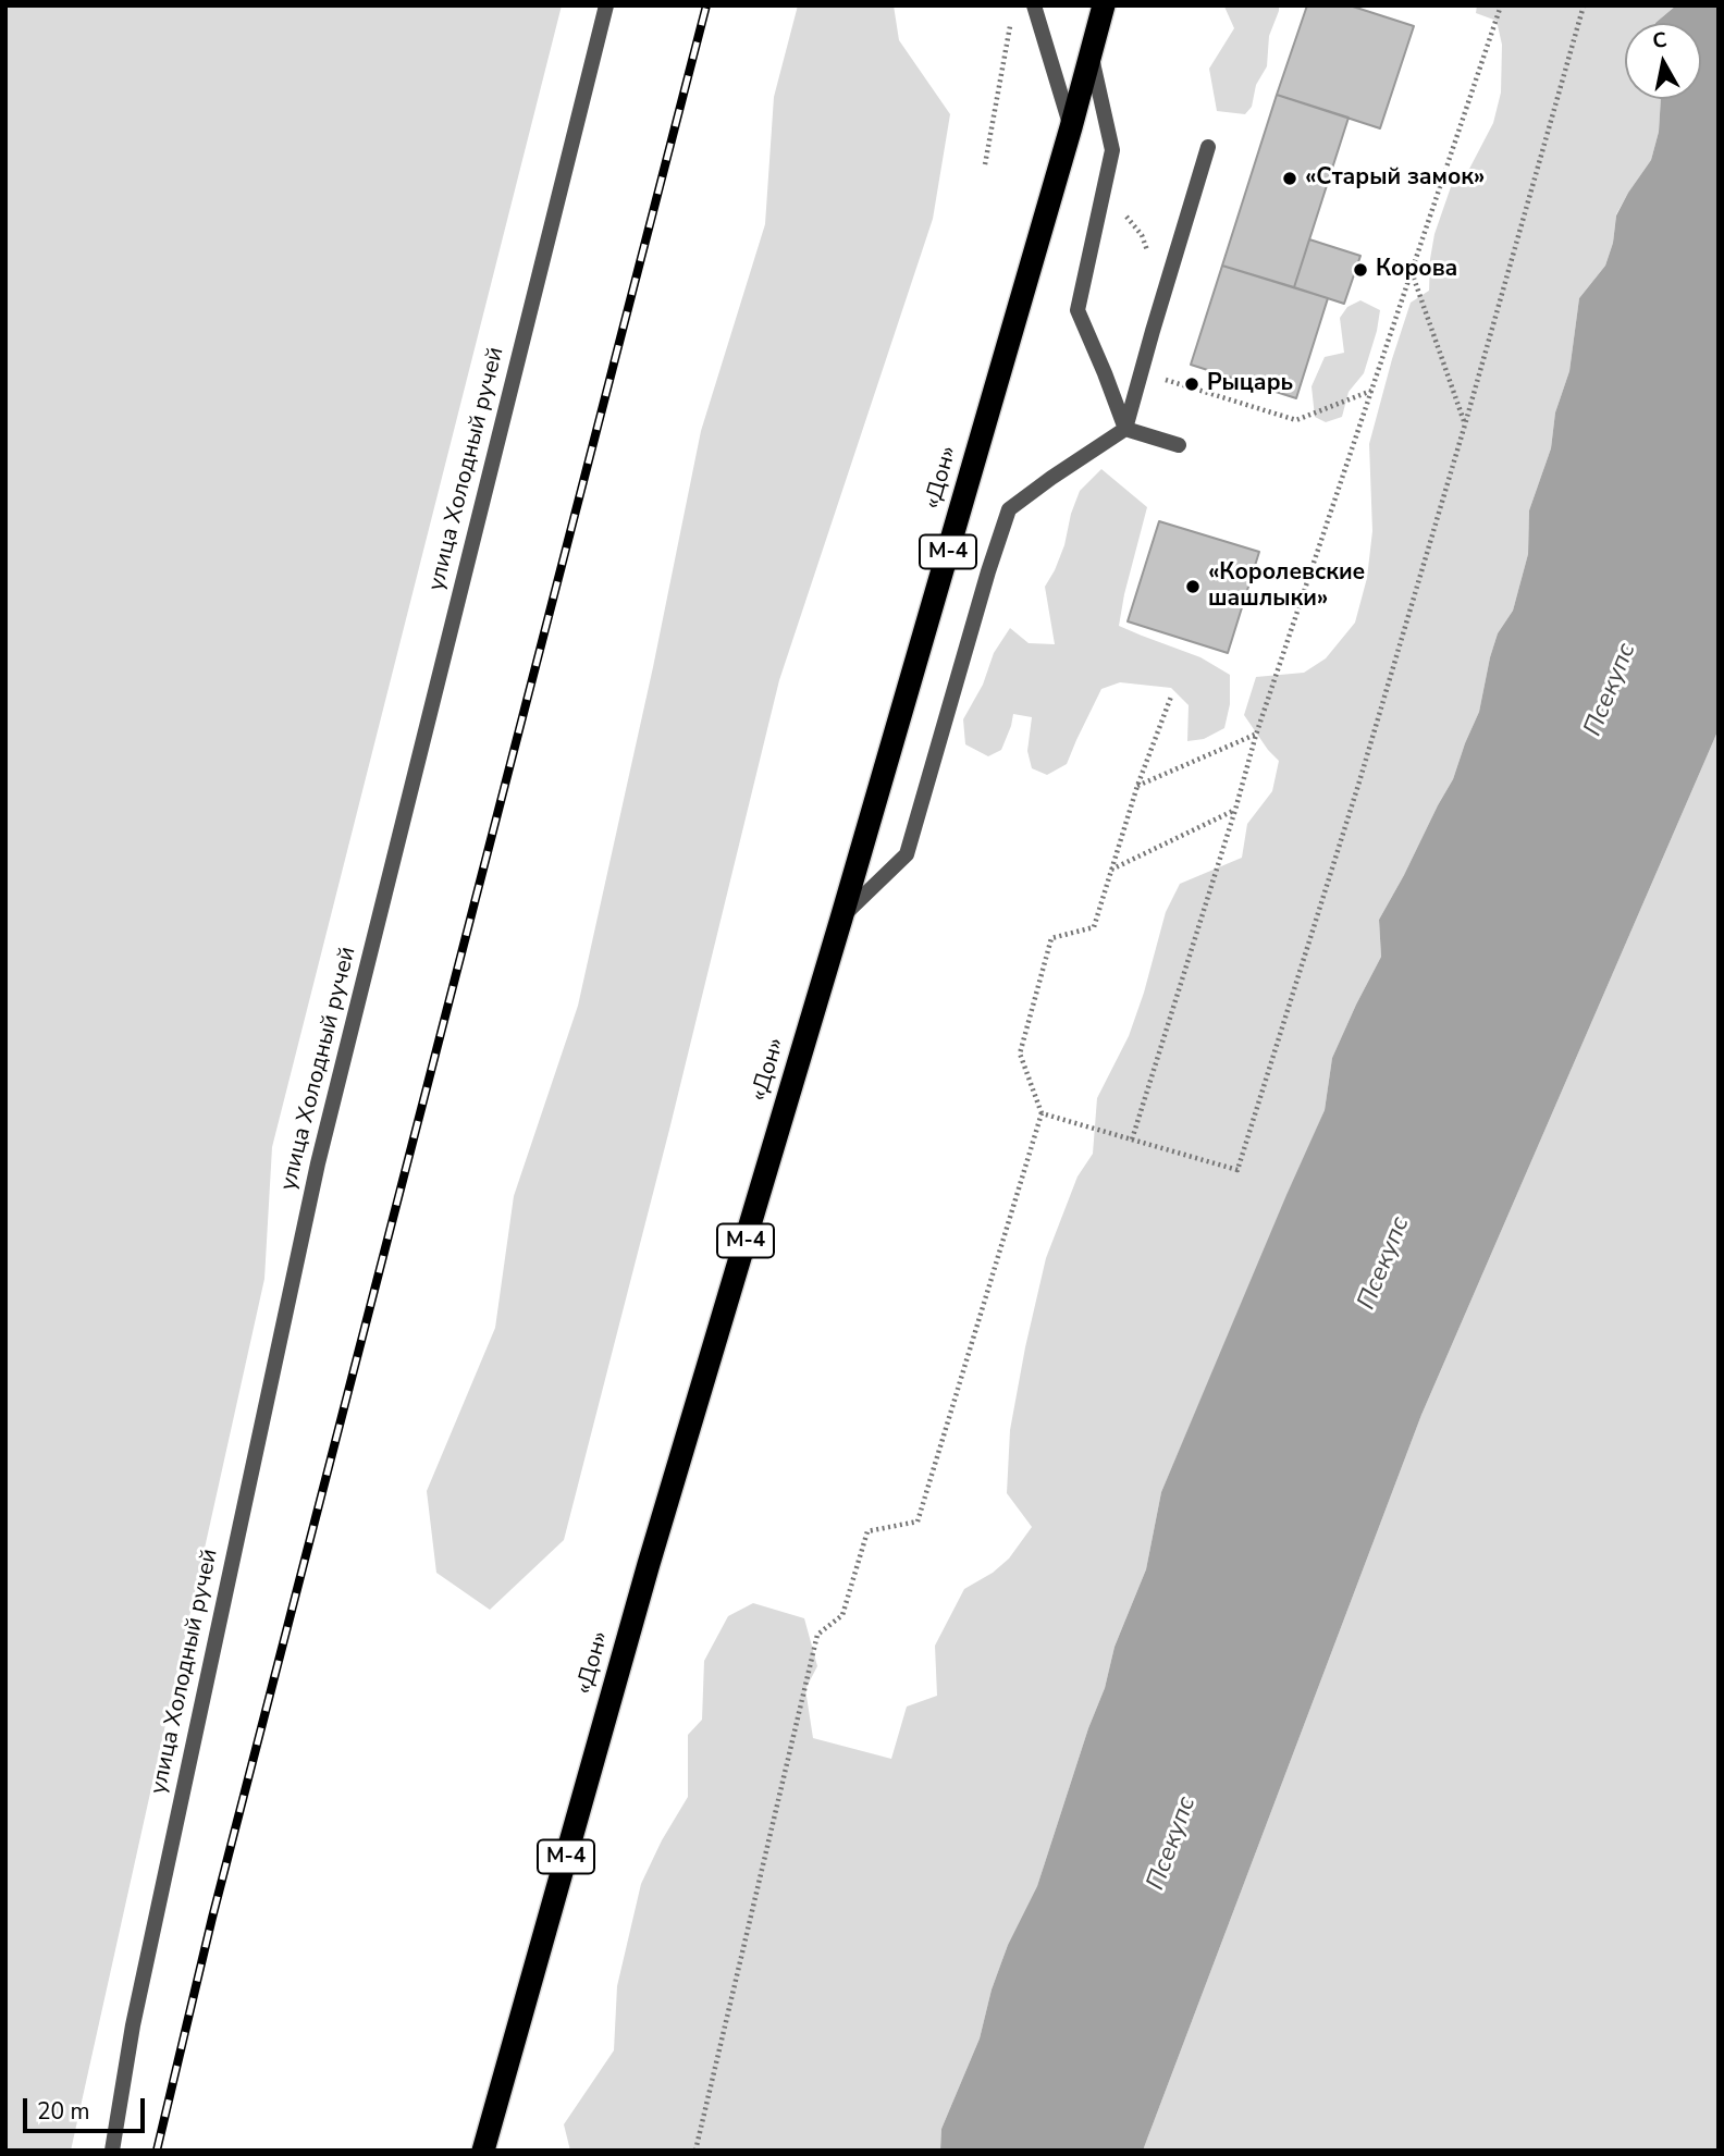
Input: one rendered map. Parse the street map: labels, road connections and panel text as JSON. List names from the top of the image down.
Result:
{
  "streets": {
    "highway": ["«Дон»", "М-4"],
    "street": ["улица Холодный ручей"]
  },
  "water": ["Псекупс"],
  "places": [
    "«Старый замок»",
    "Корова",
    "Рыцарь",
    "«Королевские шашлыки»"
  ],
  "scale_bar": "20 m",
  "north": "top"
}
